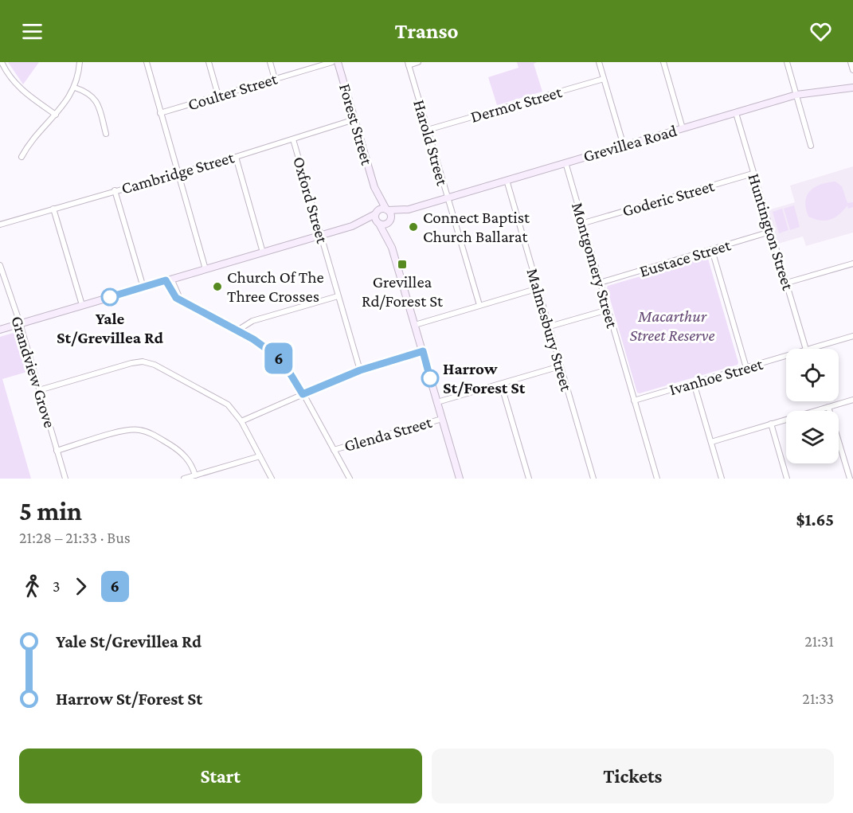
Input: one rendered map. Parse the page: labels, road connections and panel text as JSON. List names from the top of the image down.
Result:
{
  "streets": {
    "street": [
      "Coulter Street",
      "Dermot Street",
      "Forest Street",
      "Harold Street",
      "Grevillea Road",
      "Cambridge Street",
      "Goderic Street",
      "Oxford Street",
      "Huntington Street",
      "Eustace Street",
      "Montgomery Street",
      "Malmesbury Street",
      "Grandview Grove",
      "Ivanhoe Street",
      "Glenda Street"
    ]
  },
  "crossings": [
    ["Dermot Street", "Harold Street"],
    ["Forest Street", "Grevillea Road"],
    ["Forest Street", "Cambridge Street"],
    ["Harold Street", "Grevillea Road"],
    ["Grevillea Road", "Oxford Street"],
    ["Grevillea Road", "Huntington Street"],
    ["Grevillea Road", "Montgomery Street"],
    ["Grevillea Road", "Malmesbury Street"],
    ["Grevillea Road", "Grandview Grove"],
    ["Cambridge Street", "Oxford Street"],
    ["Goderic Street", "Huntington Street"],
    ["Goderic Street", "Montgomery Street"],
    ["Huntington Street", "Eustace Street"],
    ["Eustace Street", "Montgomery Street"],
    ["Montgomery Street", "Ivanhoe Street"]
  ],
  "parks": ["Macarthur Street Reserve"],
  "places": {
    "other": [
      "Connect Baptist Church Ballarat",
      "Church Of The Three Crosses",
      "Yale St/Grevillea Rd",
      "Harrow St/Forest St"
    ],
    "transit": ["Grevillea Rd/Forest St"]
  },
  "lines": ["bus line 6"],
  "page": {
    "header": "Transo",
    "on_map": "6",
    "heading": ["5 min", "21:28 – 21:33 · Bus", "$1.65"],
    "legs": ["3", "6"],
    "list": [
      {
        "name": "Yale St/Grevillea Rd",
        "value": "21:31"
      },
      {
        "name": "Harrow St/Forest St",
        "value": "21:33"
      }
    ],
    "buttons": ["Start", "Tickets"]
  }
}
